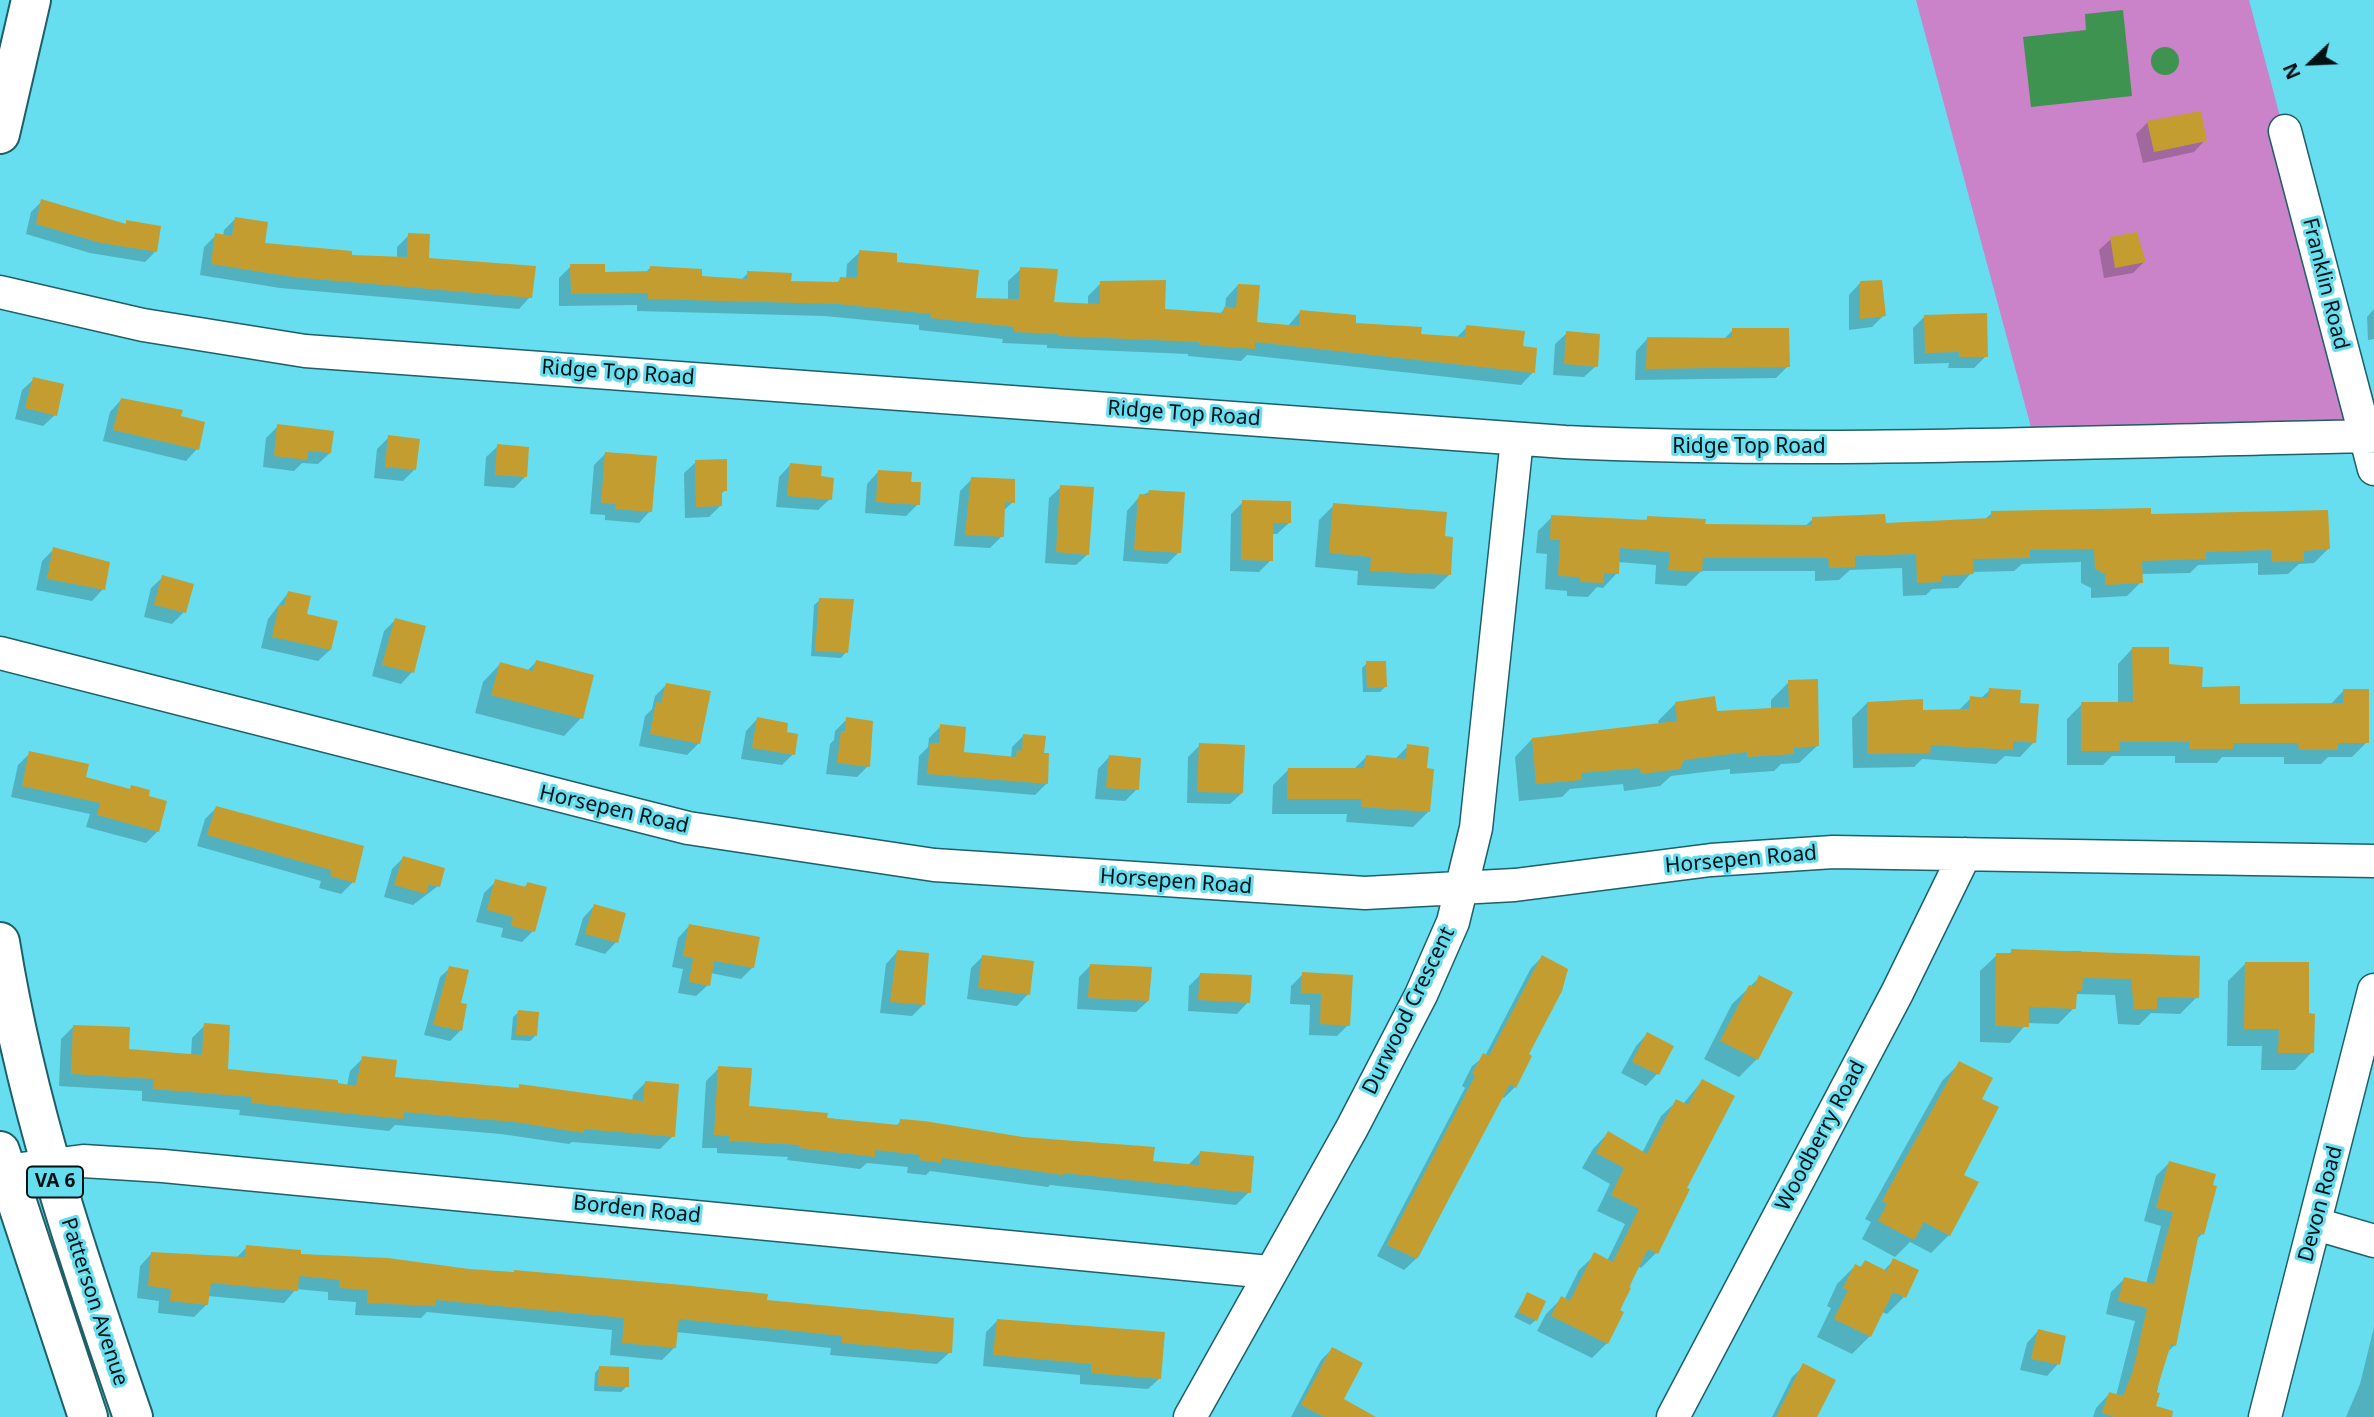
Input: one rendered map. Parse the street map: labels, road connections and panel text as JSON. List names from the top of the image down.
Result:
{
  "streets": {
    "main road": ["VA 6", "Patterson Avenue"],
    "street": [
      "Franklin Road",
      "Ridge Top Road",
      "Horsepen Road",
      "Durwood Crescent",
      "Woodberry Road",
      "Devon Road",
      "Borden Road"
    ]
  },
  "crossings": [
    ["Franklin Road", "Ridge Top Road"],
    ["Ridge Top Road", "Durwood Crescent"],
    ["Horsepen Road", "Durwood Crescent"],
    ["Horsepen Road", "Woodberry Road"],
    ["Durwood Crescent", "Borden Road"],
    ["Borden Road", "Patterson Avenue"]
  ],
  "north": "bottom left"
}
